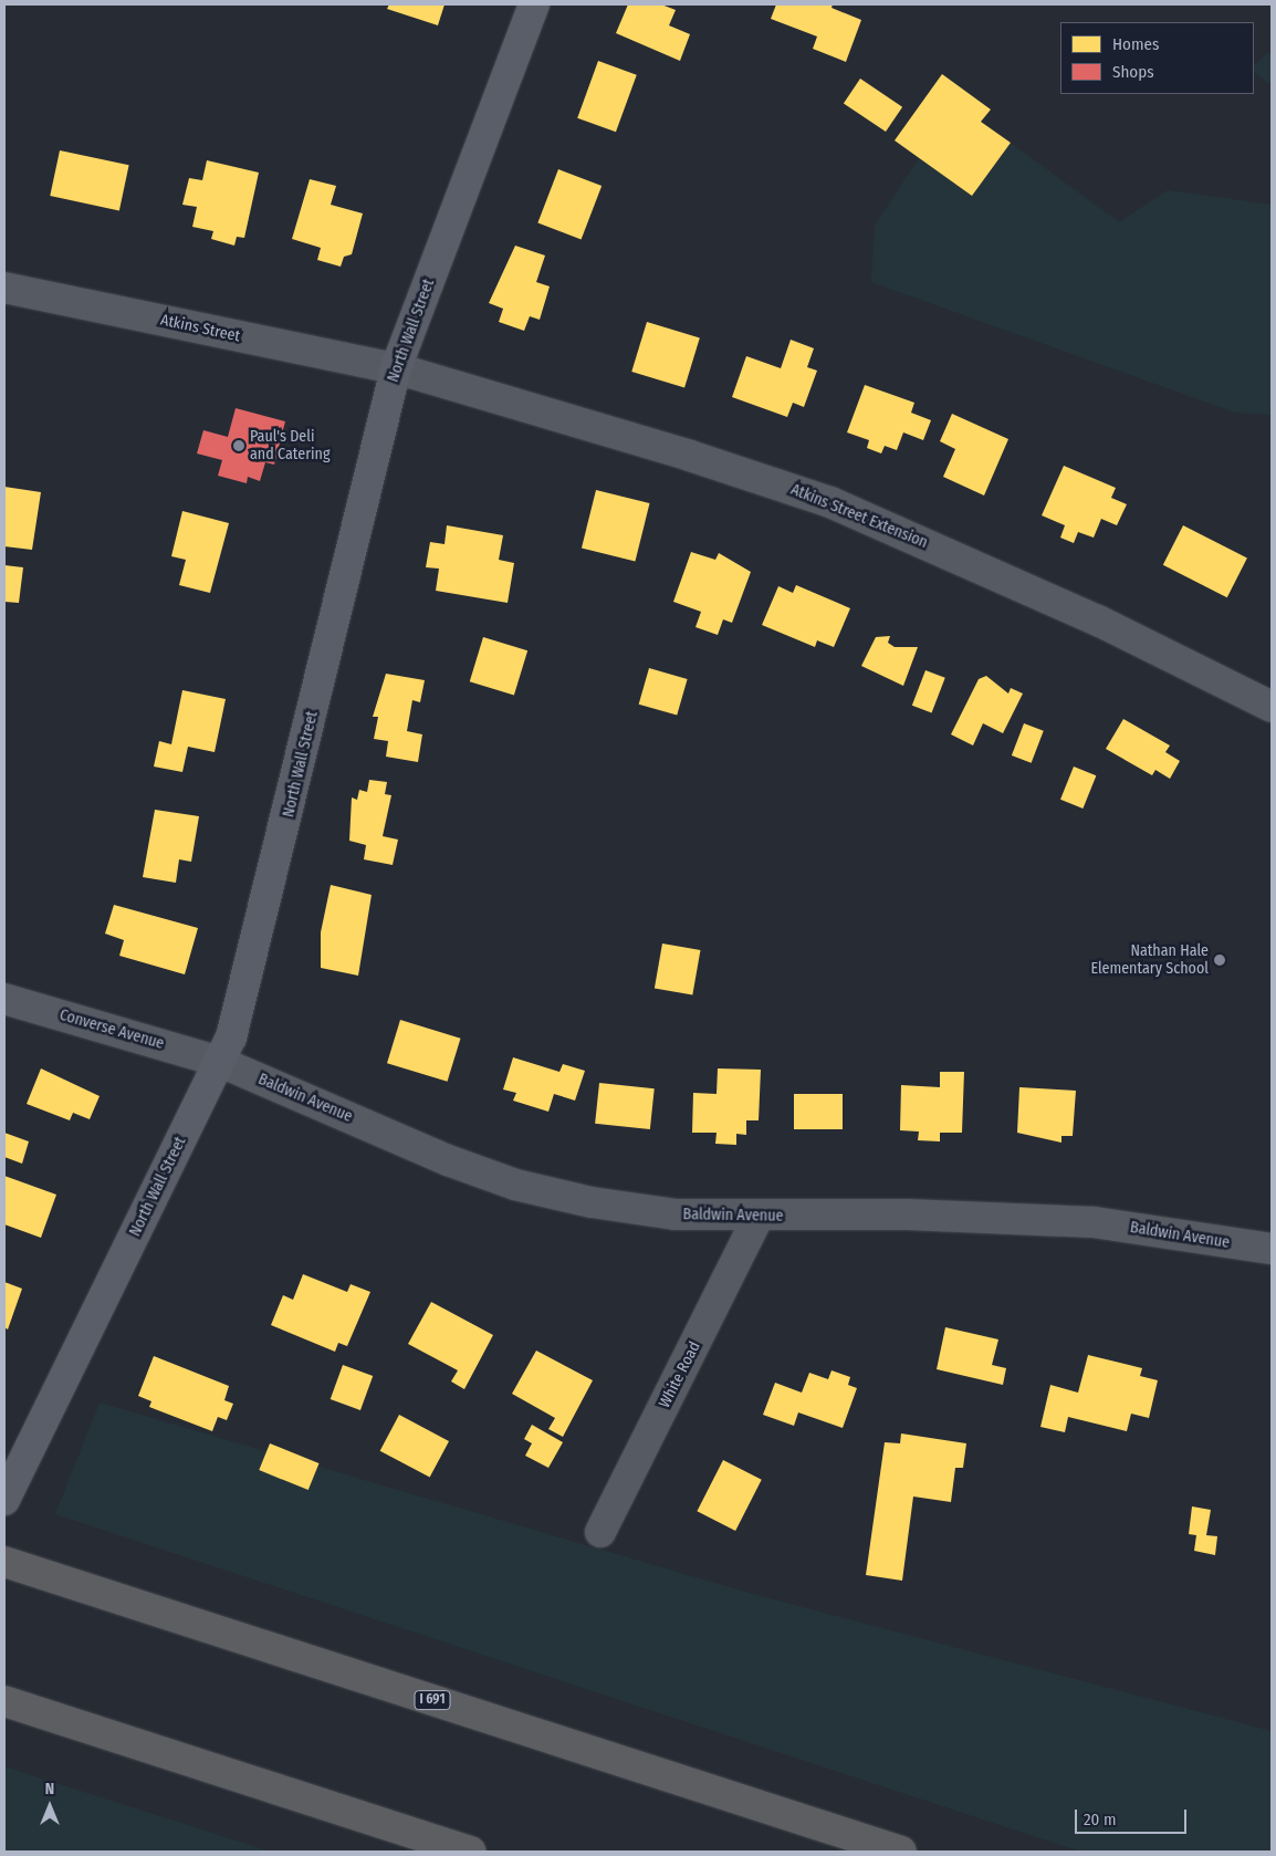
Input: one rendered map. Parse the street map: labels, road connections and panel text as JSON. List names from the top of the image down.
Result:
{
  "streets": {
    "highway": ["I 691"],
    "street": [
      "Atkins Street",
      "North Wall Street",
      "Atkins Street Extension",
      "Converse Avenue",
      "Baldwin Avenue",
      "White Road"
    ]
  },
  "crossings": [
    ["Atkins Street", "North Wall Street"],
    ["Atkins Street", "Atkins Street Extension"],
    ["North Wall Street", "Atkins Street Extension"],
    ["North Wall Street", "Converse Avenue"],
    ["North Wall Street", "Baldwin Avenue"],
    ["Converse Avenue", "Baldwin Avenue"],
    ["Baldwin Avenue", "White Road"]
  ],
  "places": ["Paul's Deli and Catering", "Nathan Hale Elementary School"],
  "legend": ["Homes", "Shops"],
  "scale_bar": "20 m",
  "north": "top"
}
